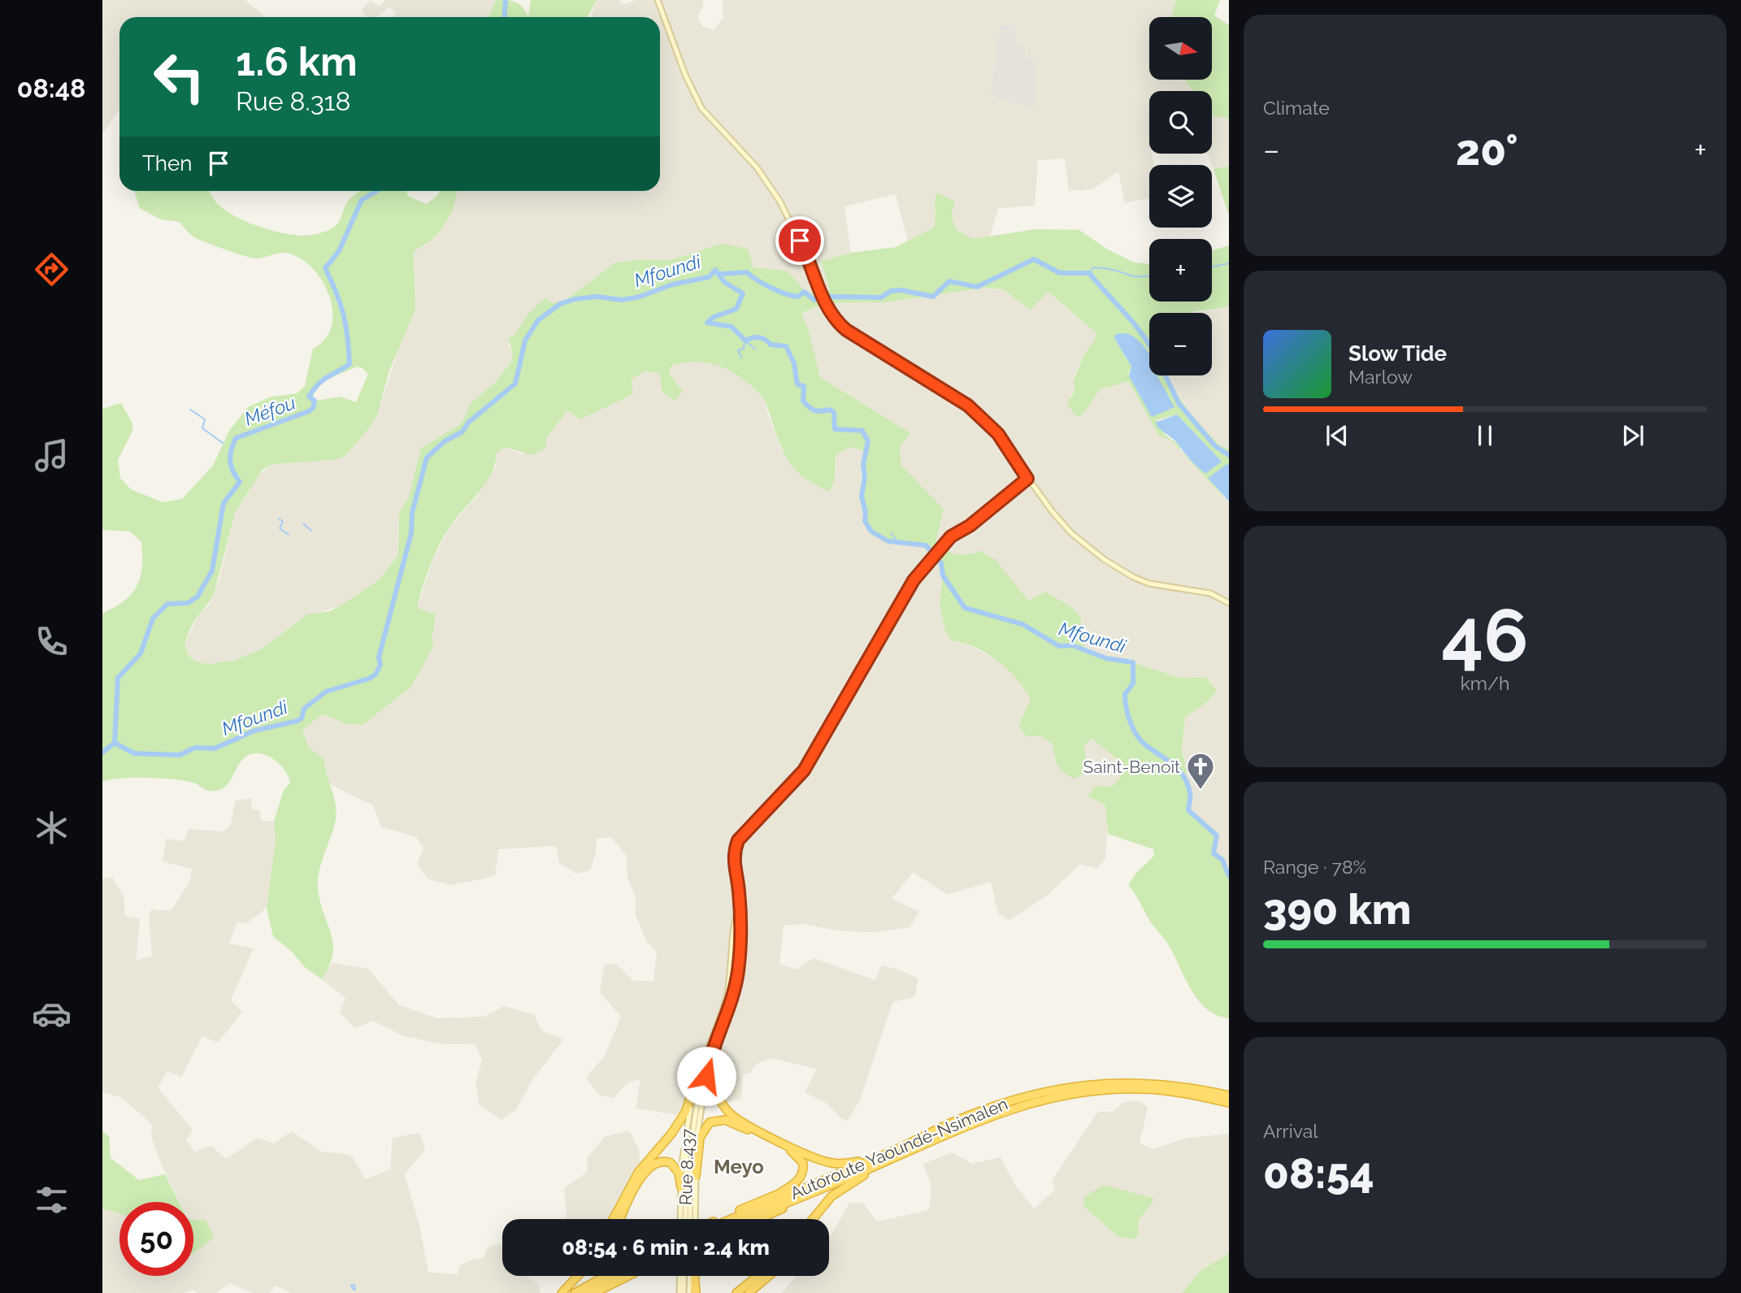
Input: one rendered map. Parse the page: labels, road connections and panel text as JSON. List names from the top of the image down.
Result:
{
  "streets": {
    "highway": ["Autoroute Yaoundé-Nsimalen"],
    "main road": ["Rue 8.437"]
  },
  "districts": ["Meyo"],
  "water": ["Mfoundi", "Méfou"],
  "places": {
    "church": ["Saint-Benoît"]
  },
  "north": "right",
  "page": {
    "tabs": "08:48",
    "tile": [
      "Climate",
      ["46", "km/h"],
      ["Range · 78%", "390 km"],
      ["Arrival", "08:54"]
    ],
    "map_buttons": ["+", "−"],
    "turn": ["1.6 km", "Rue 8.318"],
    "heat": ["−", "20°", "+"],
    "then": "Then",
    "song": ["Slow Tide", "Marlow"],
    "limit": "50",
    "trip": "08:54 · 6 min · 2.4 km"
  }
}
